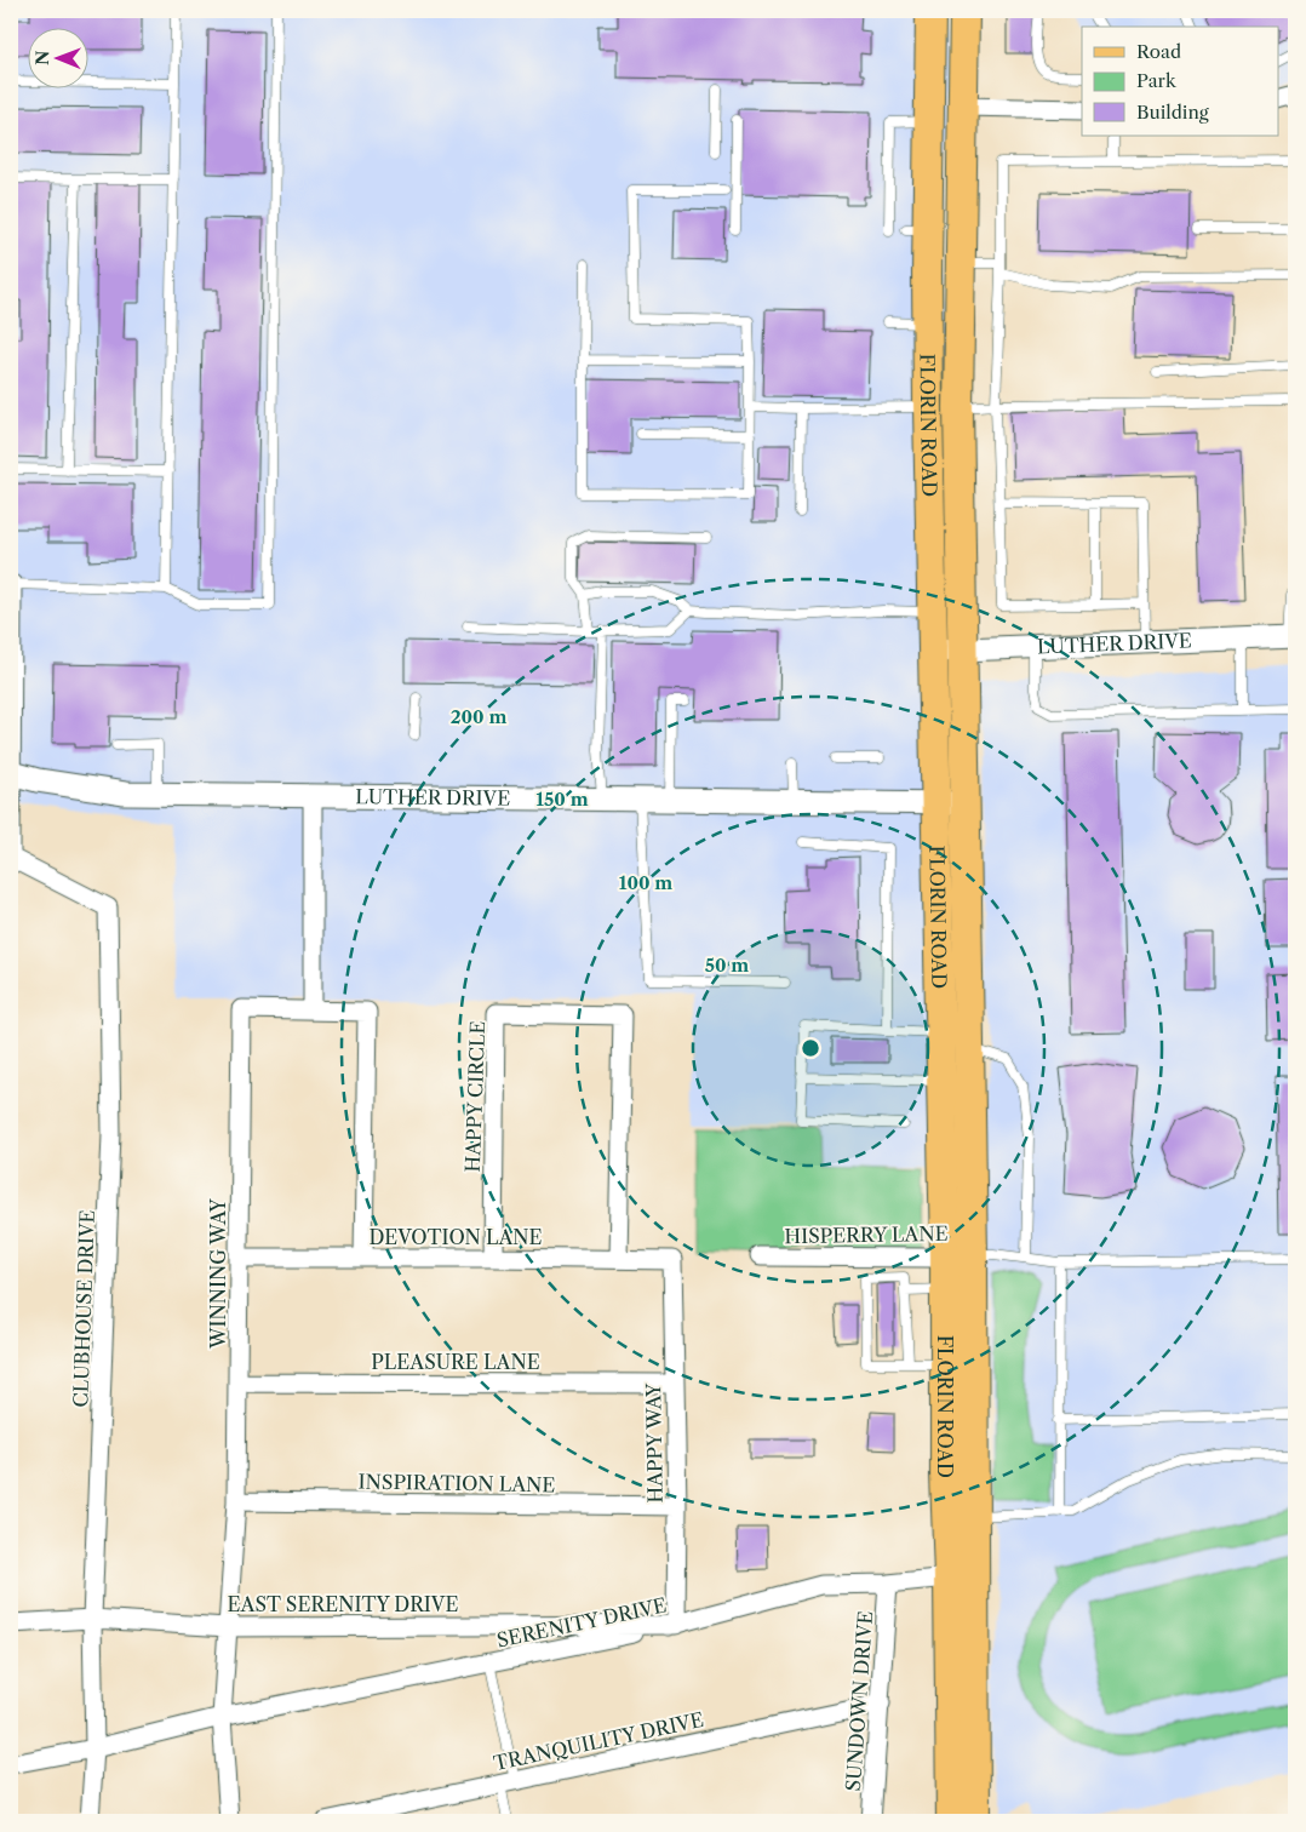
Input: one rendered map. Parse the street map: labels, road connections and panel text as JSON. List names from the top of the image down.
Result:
{
  "streets": {
    "main road": ["FLORIN ROAD"],
    "street": [
      "LUTHER DRIVE",
      "HAPPY CIRCLE",
      "HISPERRY LANE",
      "DEVOTION LANE",
      "WINNING WAY",
      "CLUBHOUSE DRIVE",
      "PLEASURE LANE",
      "HAPPY WAY",
      "INSPIRATION LANE",
      "EAST SERENITY DRIVE",
      "SERENITY DRIVE",
      "SUNDOWN DRIVE",
      "TRANQUILITY DRIVE"
    ]
  },
  "crossings": [
    ["FLORIN ROAD", "LUTHER DRIVE"],
    ["FLORIN ROAD", "HISPERRY LANE"],
    ["FLORIN ROAD", "SERENITY DRIVE"],
    ["HAPPY CIRCLE", "DEVOTION LANE"],
    ["DEVOTION LANE", "WINNING WAY"],
    ["DEVOTION LANE", "HAPPY WAY"],
    ["WINNING WAY", "PLEASURE LANE"],
    ["WINNING WAY", "INSPIRATION LANE"],
    ["WINNING WAY", "EAST SERENITY DRIVE"],
    ["WINNING WAY", "SERENITY DRIVE"],
    ["CLUBHOUSE DRIVE", "EAST SERENITY DRIVE"],
    ["CLUBHOUSE DRIVE", "SERENITY DRIVE"],
    ["PLEASURE LANE", "HAPPY WAY"],
    ["HAPPY WAY", "INSPIRATION LANE"],
    ["HAPPY WAY", "EAST SERENITY DRIVE"],
    ["HAPPY WAY", "SERENITY DRIVE"],
    ["EAST SERENITY DRIVE", "SERENITY DRIVE"],
    ["SERENITY DRIVE", "SUNDOWN DRIVE"],
    ["SUNDOWN DRIVE", "TRANQUILITY DRIVE"]
  ],
  "legend": ["Road", "Park", "Building"],
  "north": "left",
  "rings": [
    "200 m",
    "150 m",
    "100 m",
    "50 m"
  ]
}
